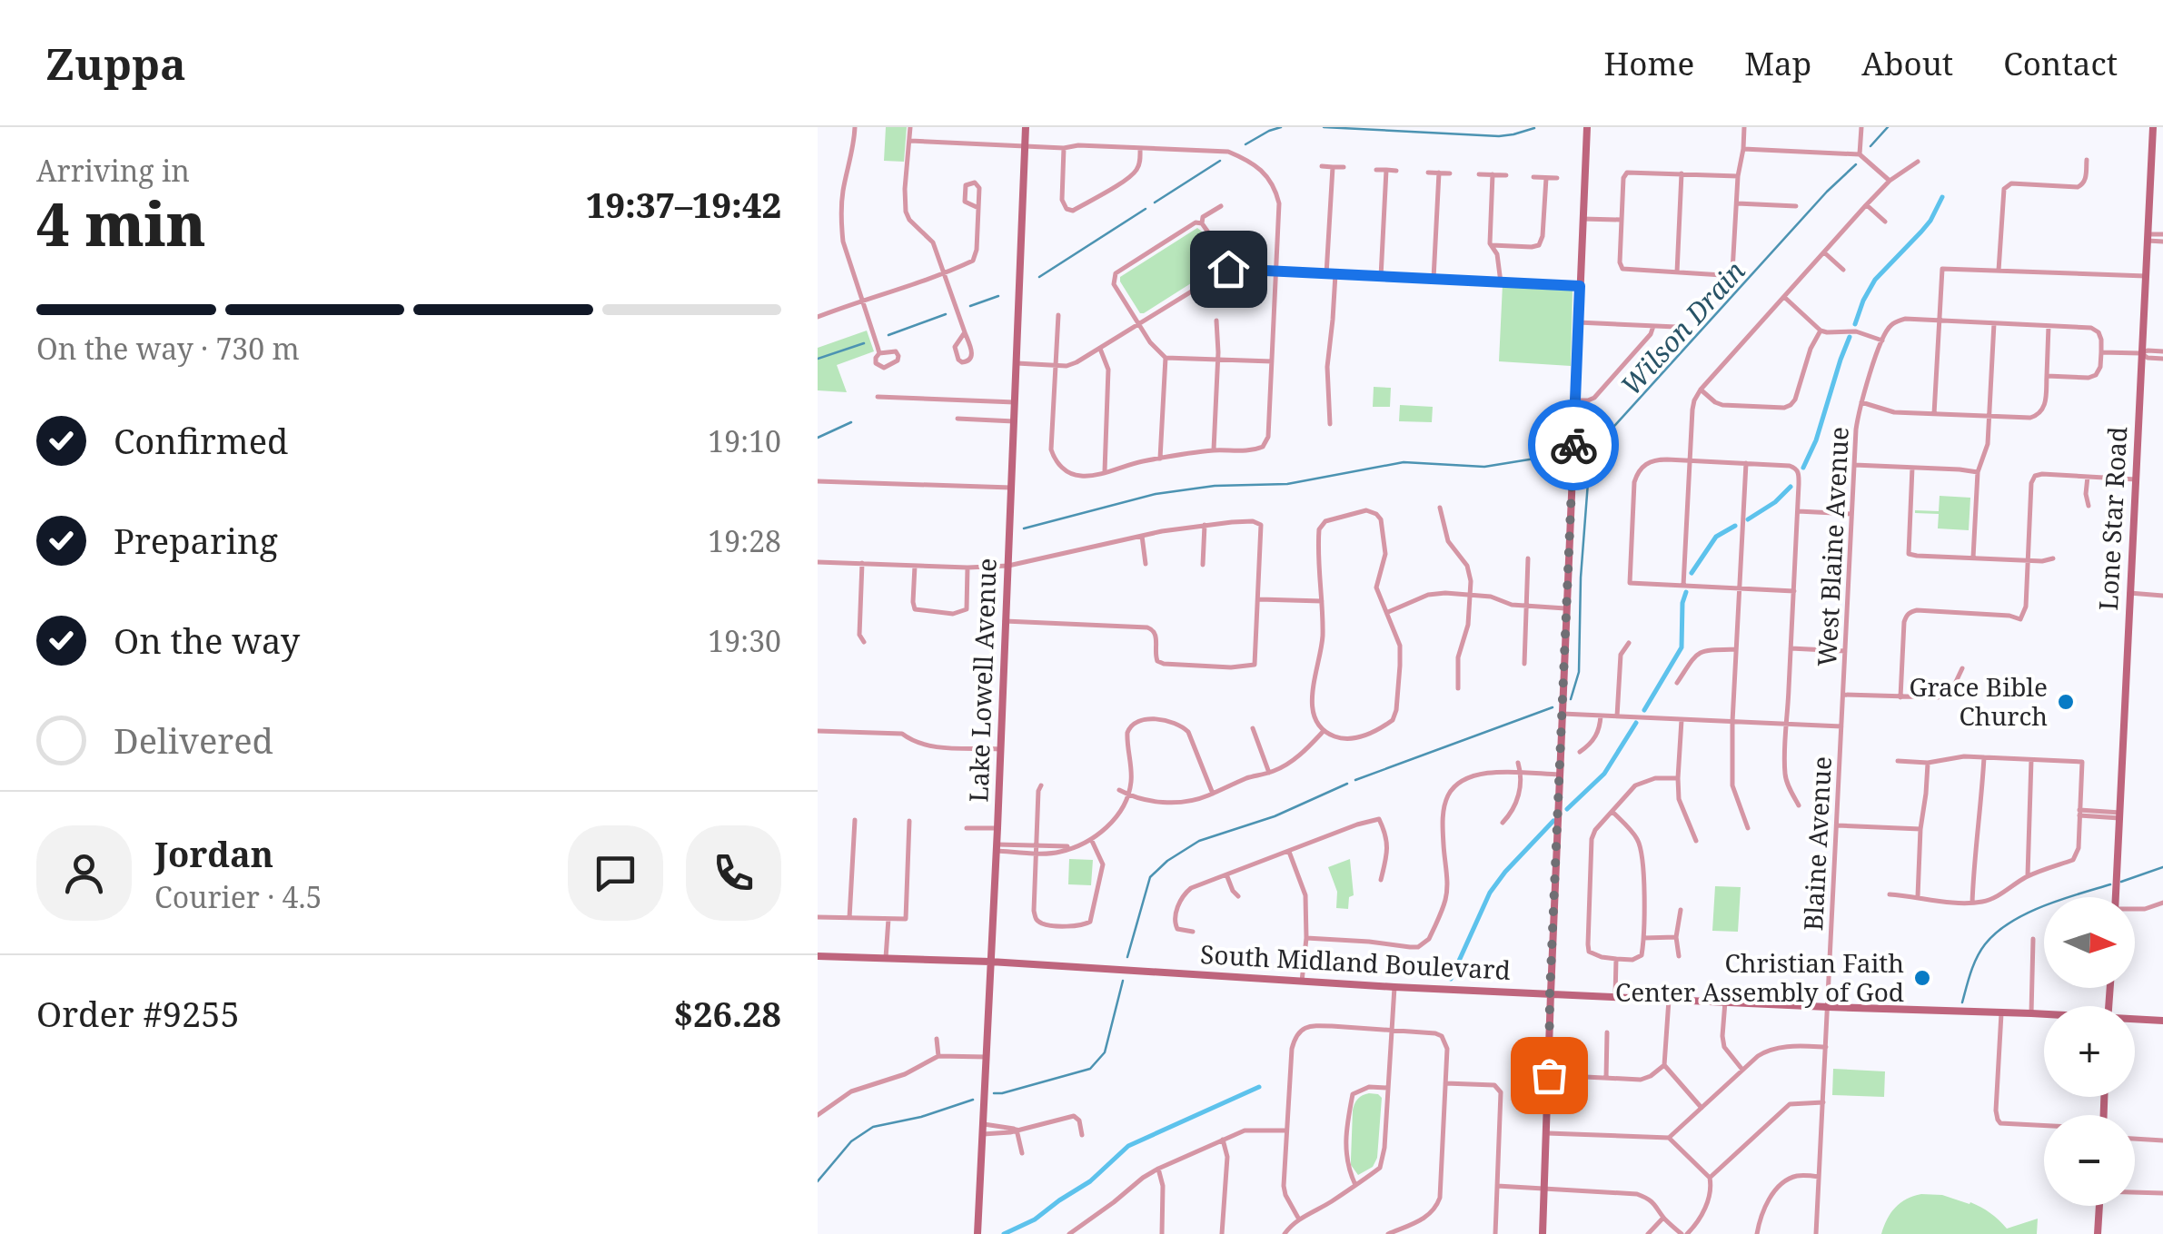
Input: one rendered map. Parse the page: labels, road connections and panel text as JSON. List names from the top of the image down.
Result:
{
  "streets": {
    "main road": ["Lone Star Road", "Lake Lowell Avenue", "South Midland Boulevard"],
    "street": ["West Blaine Avenue", "Blaine Avenue"]
  },
  "crossings": [
    ["West Blaine Avenue", "Blaine Avenue"],
    ["Lake Lowell Avenue", "South Midland Boulevard"],
    ["Blaine Avenue", "South Midland Boulevard"]
  ],
  "water": ["Wilson Drain"],
  "places": ["Grace Bible Church", "Christian Faith Center Assembly of God"],
  "north": "right",
  "page": {
    "header": "Zuppa",
    "nav": [
      "Home",
      "Map",
      "About",
      "Contact"
    ],
    "heading": ["4 min", "Arriving in", "19:37–19:42"],
    "panel": [
      "Jordan",
      "Courier · 4.5",
      "Order #9255",
      "$26.28"
    ],
    "bar": "On the way · 730 m",
    "list": [
      ["Confirmed", "19:10"],
      ["Preparing", "19:28"],
      ["On the way", "19:30"],
      "Delivered"
    ],
    "map_buttons": ["+", "−"]
  }
}
